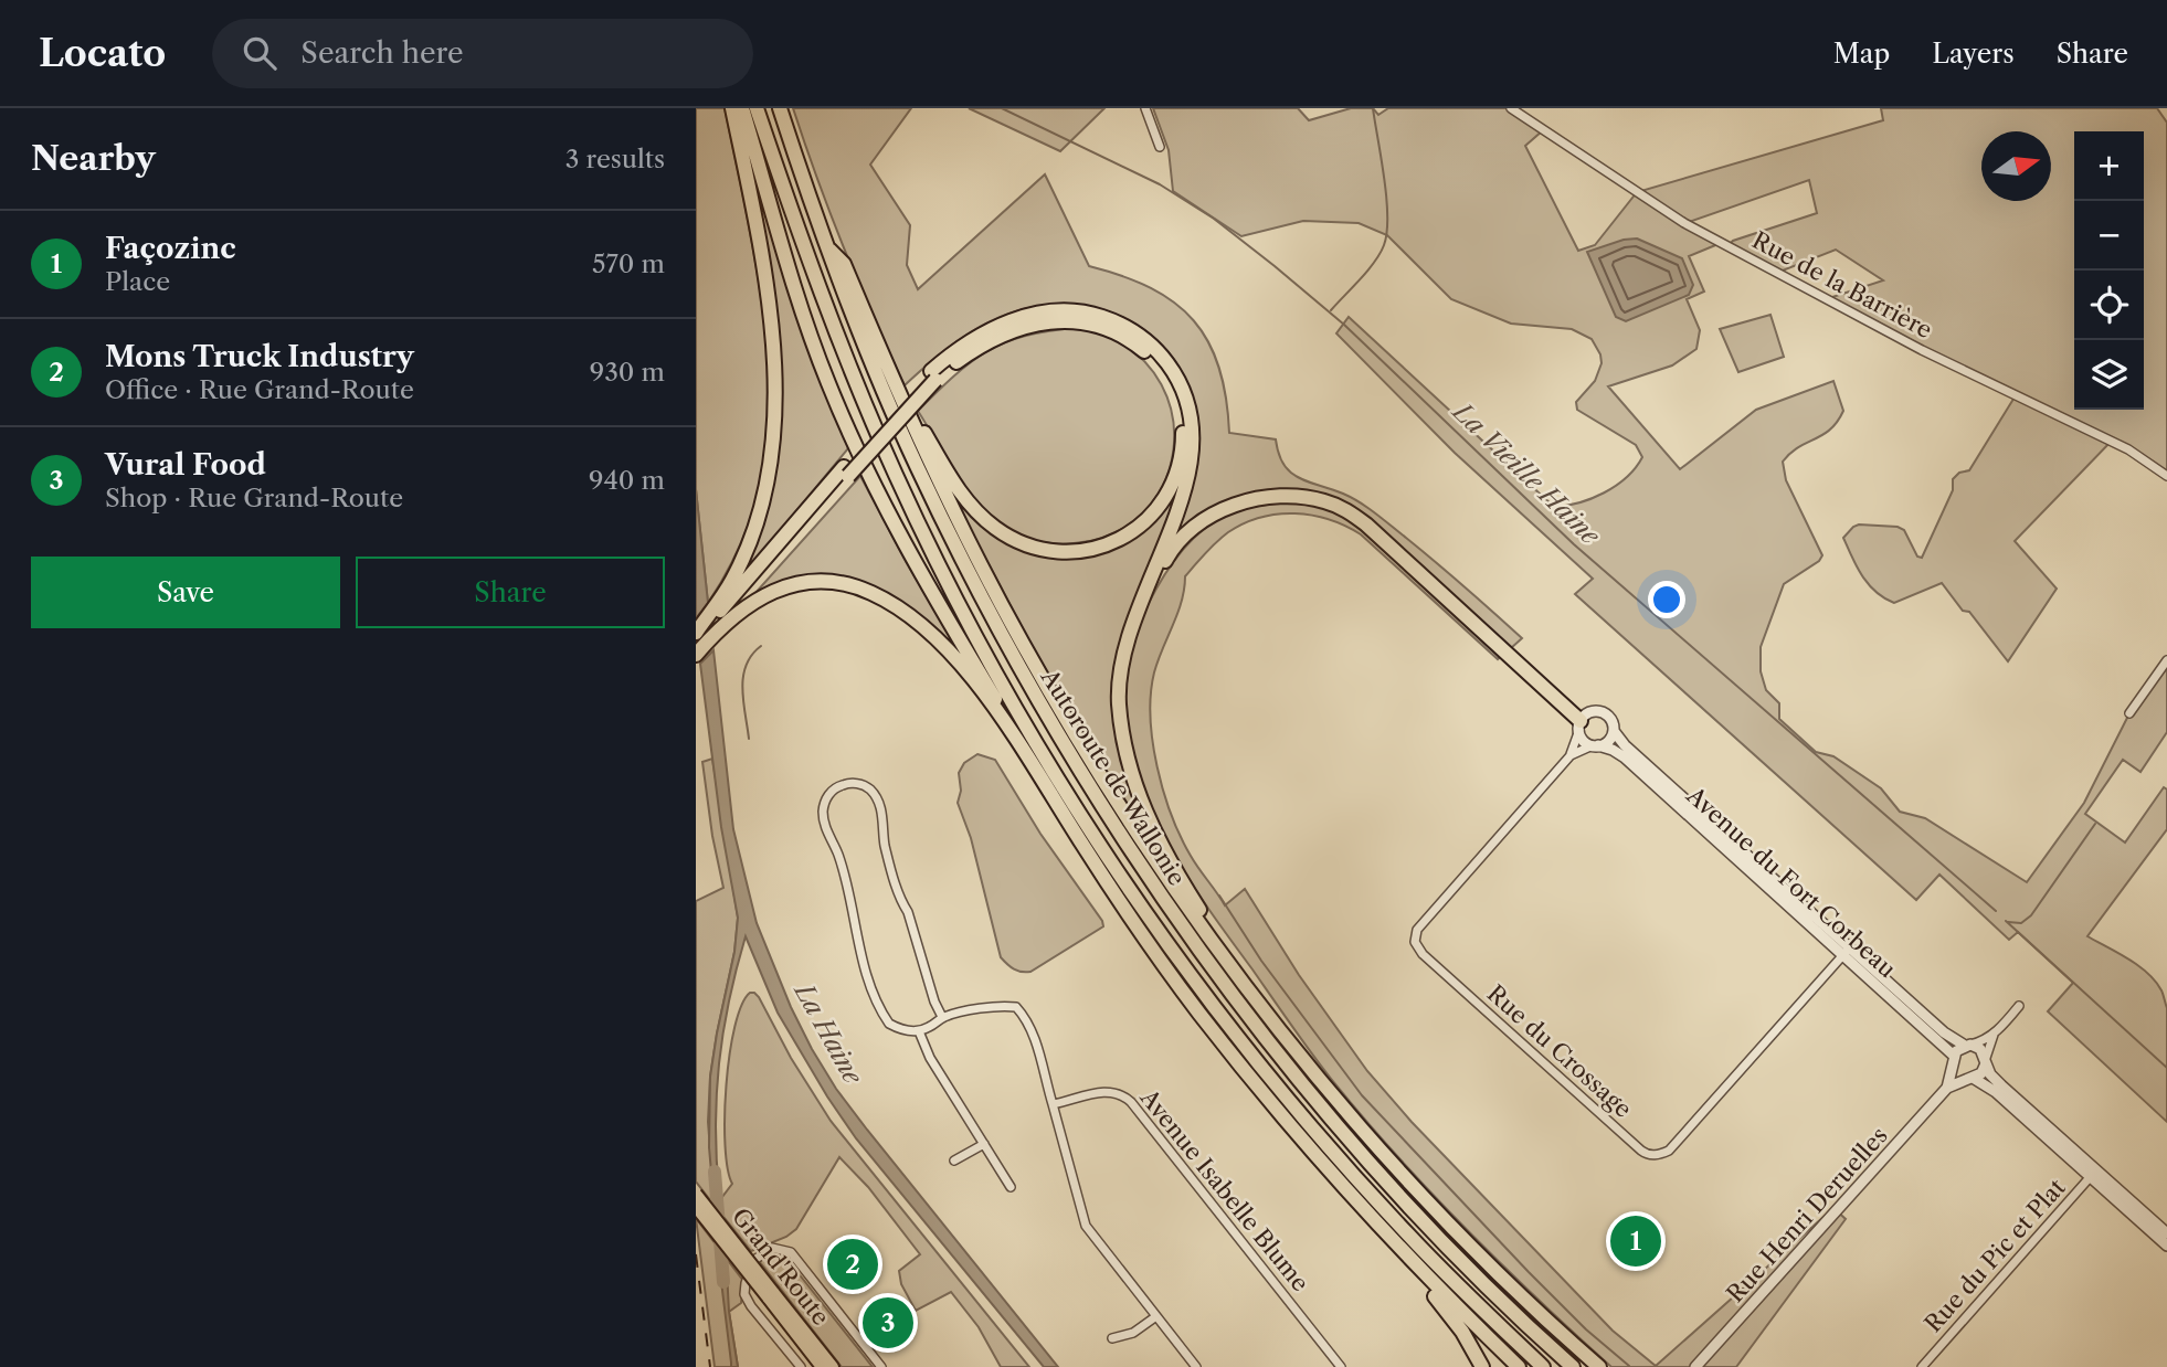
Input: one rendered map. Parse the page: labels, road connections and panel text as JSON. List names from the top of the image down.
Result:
{
  "streets": {
    "highway": ["Autoroute de Wallonie"],
    "main road": ["Grand'Route"],
    "street": [
      "Rue de la Barrière",
      "Avenue du Fort Corbeau",
      "Rue du Crossage",
      "Avenue Isabelle Blume",
      "Rue Henri Deruelles",
      "Rue du Pic et Plat"
    ]
  },
  "crossings": [
    ["Avenue du Fort Corbeau", "Rue du Crossage"],
    ["Avenue du Fort Corbeau", "Rue Henri Deruelles"]
  ],
  "water": ["La Vieille Haine", "La Haine"],
  "north": "right",
  "page": {
    "header": "Locato",
    "search": "Search here",
    "nav": ["Map", "Layers", "Share"],
    "heading": ["Nearby", "3 results"],
    "map_buttons": ["+", "−"],
    "list": [
      {
        "mark": "1",
        "name": "Façozinc",
        "note": "Place",
        "value": "570 m"
      },
      {
        "mark": "2",
        "name": "Mons Truck Industry",
        "note": "Office · Rue Grand-Route",
        "value": "930 m"
      },
      {
        "mark": "3",
        "name": "Vural Food",
        "note": "Shop · Rue Grand-Route",
        "value": "940 m"
      }
    ],
    "buttons": ["Save", "Share"],
    "pins": ["1", "2", "3"]
  }
}
